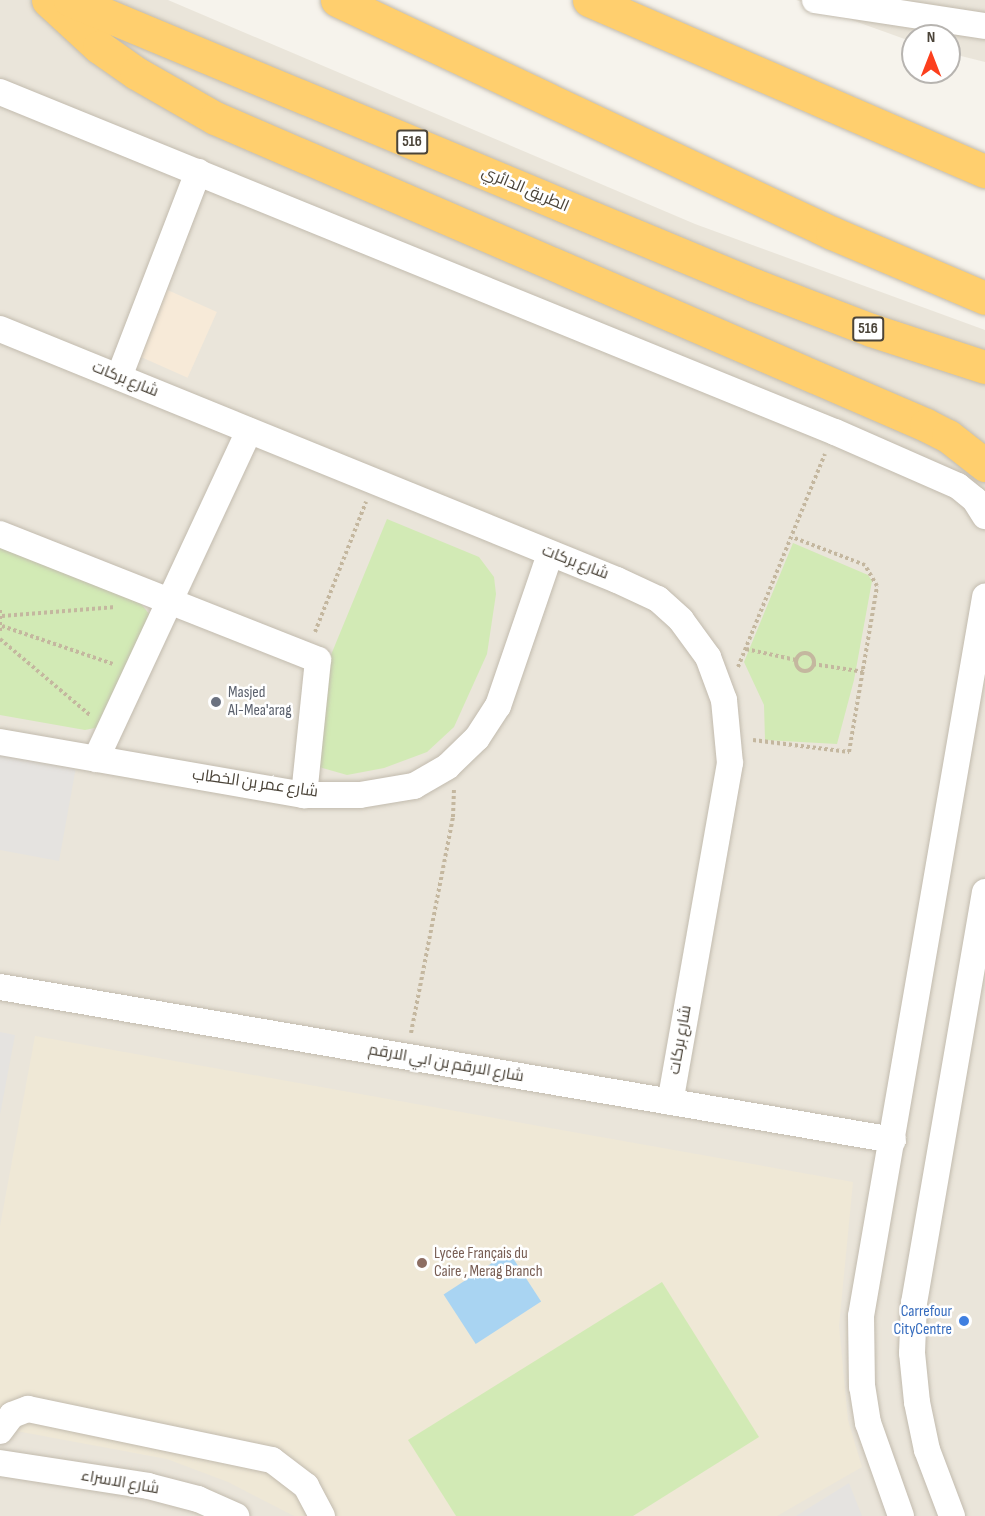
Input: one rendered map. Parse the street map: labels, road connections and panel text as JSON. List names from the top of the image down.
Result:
{
  "streets": {
    "highway": ["516", "الطريق الدائري"],
    "street": [
      "شارع بركات",
      "شارع عمر بن الخطاب",
      "شارع الارقم بن ابي الارقم",
      "شارع الاسراء"
    ]
  },
  "crossings": [
    ["شارع بركات", "شارع عمر بن الخطاب"],
    ["شارع بركات", "شارع الارقم بن ابي الارقم"]
  ],
  "places": ["Masjed Al-Mea'arag", "Lycée Français du Caire , Merag Branch", "Carrefour CityCentre"],
  "north": "top"
}
